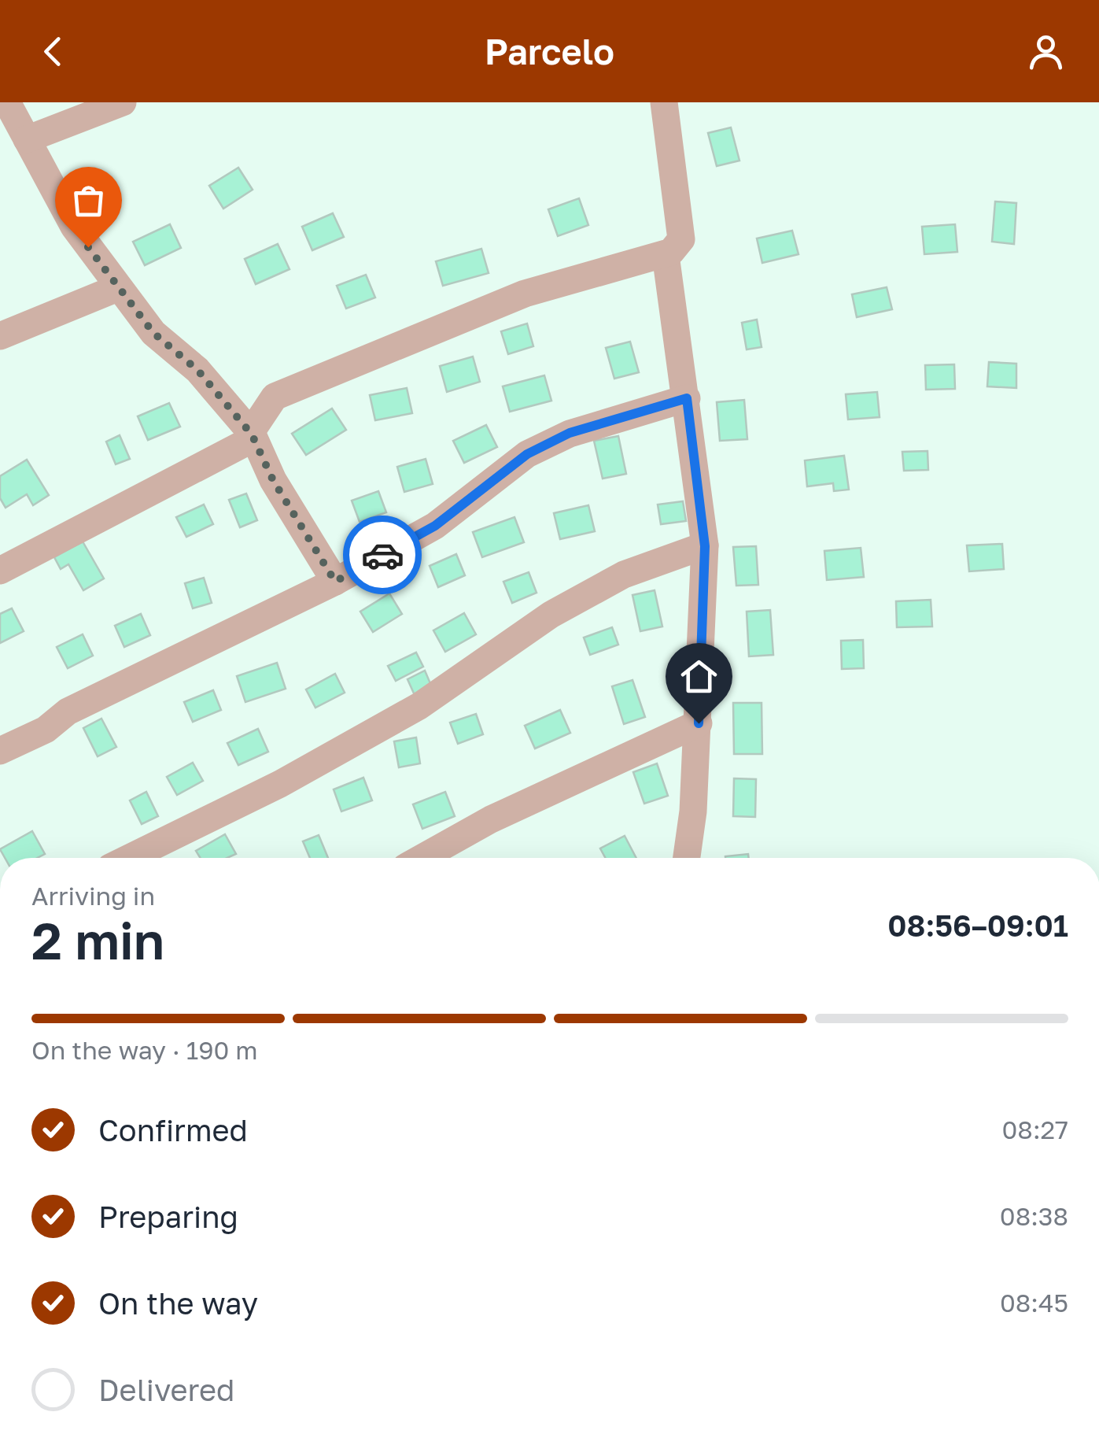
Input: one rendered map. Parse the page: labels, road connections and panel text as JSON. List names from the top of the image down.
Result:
{
  "page": {
    "header": "Parcelo",
    "heading": ["2 min", "Arriving in", "08:56–09:01"],
    "bar": "On the way · 190 m",
    "list": [
      ["Confirmed", "08:27"],
      ["Preparing", "08:38"],
      ["On the way", "08:45"],
      "Delivered"
    ]
  }
}
